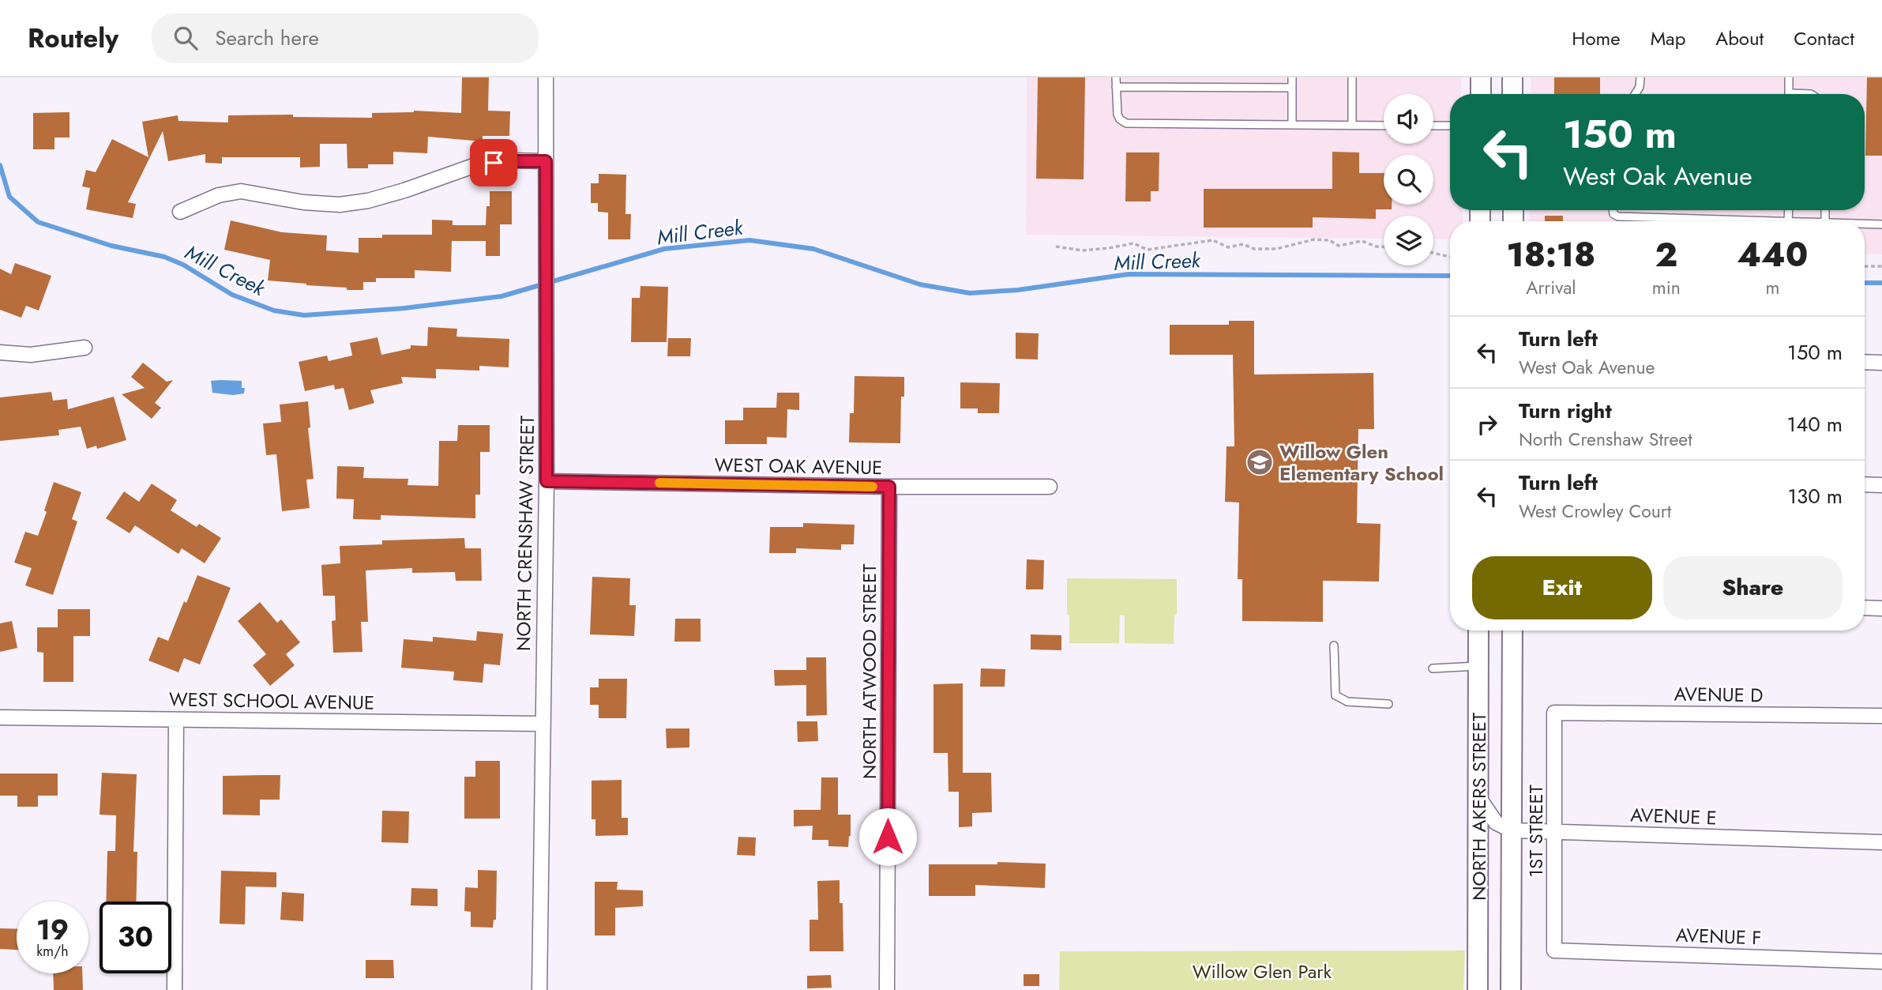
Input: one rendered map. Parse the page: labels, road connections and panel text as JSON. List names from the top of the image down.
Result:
{
  "streets": {
    "main road": ["NORTH AKERS STREET"],
    "street": [
      "WEST OAK AVENUE",
      "NORTH CRENSHAW STREET",
      "NORTH ATWOOD STREET",
      "AVENUE D",
      "WEST SCHOOL AVENUE",
      "AVENUE E",
      "1ST STREET",
      "AVENUE F"
    ]
  },
  "crossings": [
    ["WEST OAK AVENUE", "NORTH CRENSHAW STREET"],
    ["WEST OAK AVENUE", "NORTH ATWOOD STREET"],
    ["NORTH CRENSHAW STREET", "WEST SCHOOL AVENUE"],
    ["AVENUE D", "1ST STREET"],
    ["NORTH AKERS STREET", "AVENUE E"],
    ["AVENUE E", "1ST STREET"],
    ["1ST STREET", "AVENUE F"]
  ],
  "water": ["Mill Creek"],
  "parks": ["Willow Glen Park"],
  "places": {
    "school or university": ["Willow Glen Elementary School"]
  },
  "page": {
    "header": "Routely",
    "search": "Search here",
    "nav": [
      "Home",
      "Map",
      "About",
      "Contact"
    ],
    "turn": ["150 m", "West Oak Avenue"],
    "eta": [
      "18:18",
      "Arrival",
      "2",
      "min",
      "440",
      "m"
    ],
    "list": [
      {
        "name": "Turn left",
        "note": "West Oak Avenue",
        "value": "150 m"
      },
      {
        "name": "Turn right",
        "note": "North Crenshaw Street",
        "value": "140 m"
      },
      {
        "name": "Turn left",
        "note": "West Crowley Court",
        "value": "130 m"
      }
    ],
    "buttons": ["Exit", "Share"],
    "speed": "19 km/h",
    "limit": "30"
  }
}
